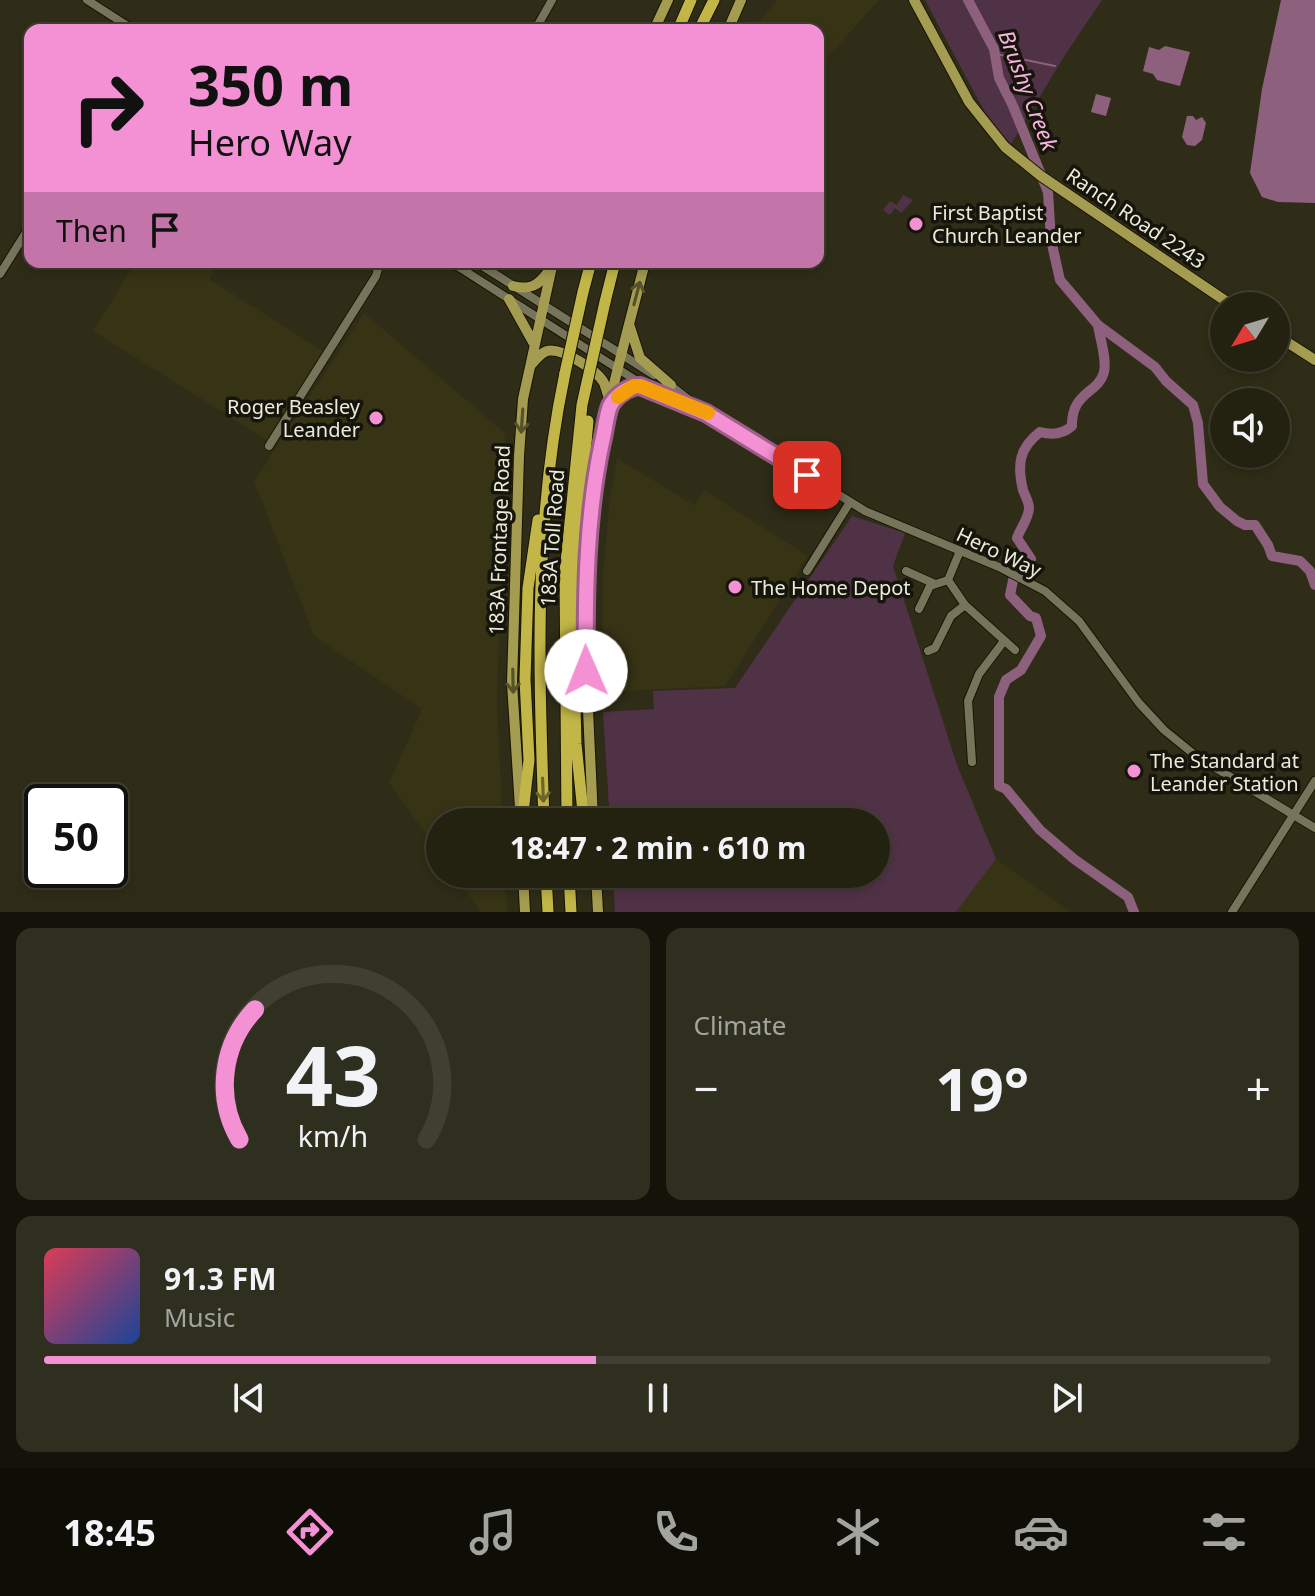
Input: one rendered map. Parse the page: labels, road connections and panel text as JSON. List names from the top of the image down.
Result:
{
  "streets": {
    "highway": ["183A Toll Road"],
    "main road": ["Ranch Road 2243", "183A Frontage Road"],
    "street": ["Hero Way"]
  },
  "crossings": [
    ["183A Frontage Road", "Hero Way"]
  ],
  "water": ["Brushy Creek"],
  "places": [
    "First Baptist Church Leander",
    "Roger Beasley Leander",
    "The Home Depot",
    "The Standard at Leander Station"
  ],
  "north": "bottom left",
  "page": {
    "turn": ["350 m", "Hero Way"],
    "then": "Then",
    "limit": "50",
    "trip": "18:47 · 2 min · 610 m",
    "tile": "Climate",
    "heat": ["−", "19°", "+"],
    "song": ["91.3 FM", "Music"],
    "tabs": "18:45",
    "gauge": ["43", "km/h"]
  }
}
